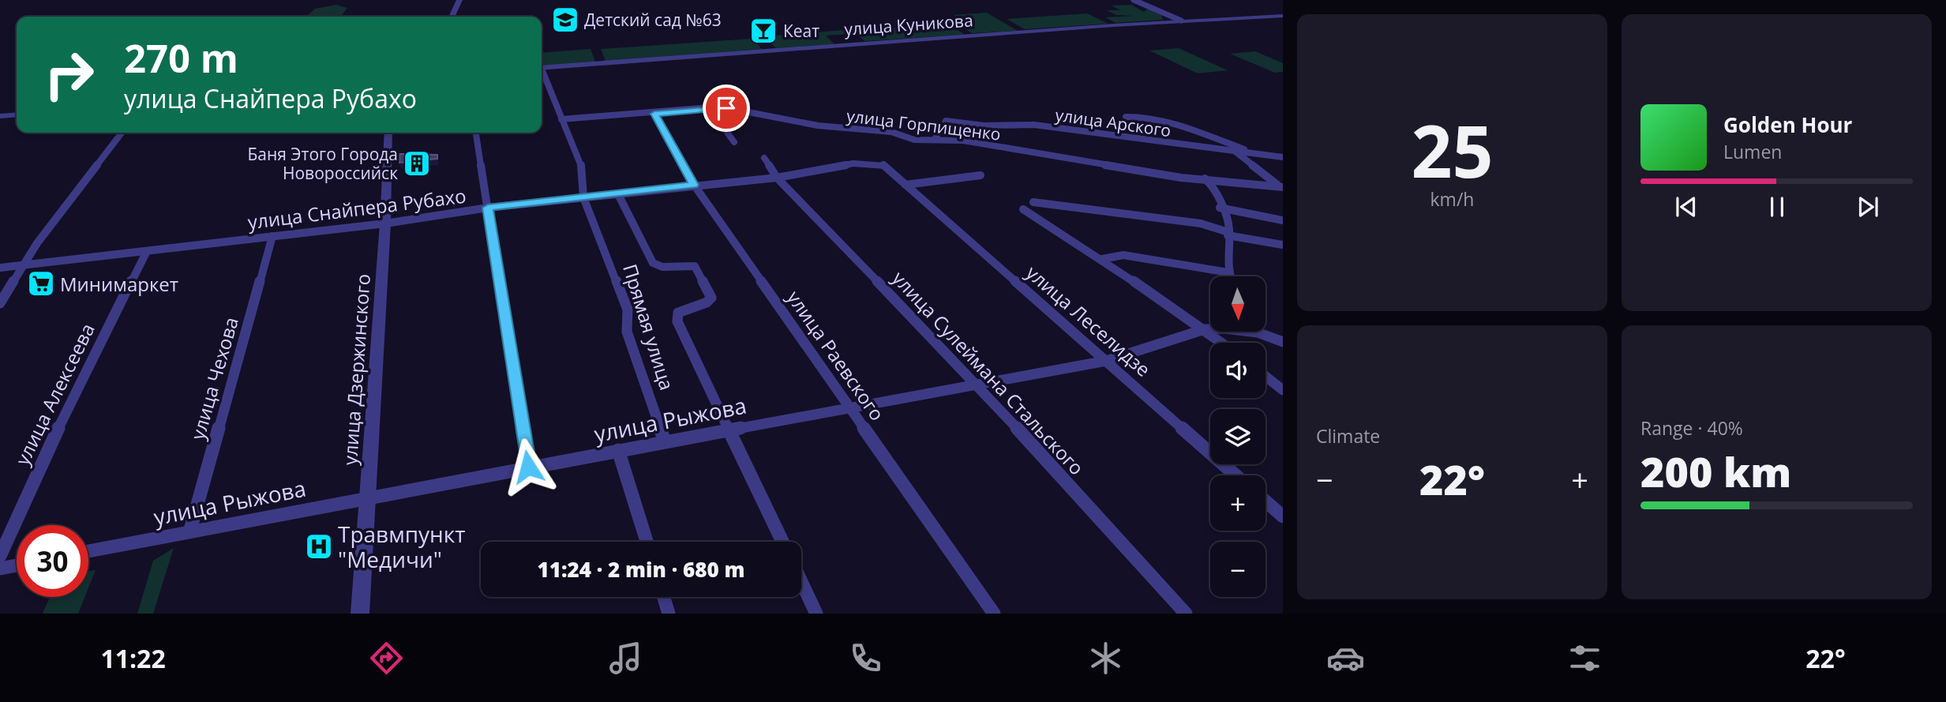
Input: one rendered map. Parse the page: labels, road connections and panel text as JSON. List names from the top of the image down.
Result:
{
  "streets": {
    "street": [
      "улица Куникова",
      "улица Арского",
      "улица Горпищенко",
      "улица Снайпера Рубахо",
      "улица Леселидзе",
      "Прямая улица",
      "улица Раевского",
      "улица Дзержинского",
      "улица Сулеймана Стальского",
      "улица Чехова",
      "улица Алексеева",
      "улица Рыжова"
    ]
  },
  "crossings": [
    ["улица Арского", "улица Горпищенко"],
    ["улица Горпищенко", "Прямая улица"],
    ["улица Горпищенко", "улица Раевского"],
    ["улица Снайпера Рубахо", "улица Леселидзе"],
    ["улица Снайпера Рубахо", "Прямая улица"],
    ["улица Снайпера Рубахо", "улица Раевского"],
    ["улица Снайпера Рубахо", "улица Дзержинского"],
    ["улица Снайпера Рубахо", "улица Сулеймана Стальского"],
    ["улица Снайпера Рубахо", "улица Чехова"],
    ["улица Снайпера Рубахо", "улица Алексеева"],
    ["улица Леселидзе", "улица Рыжова"],
    ["Прямая улица", "улица Рыжова"],
    ["улица Раевского", "улица Рыжова"],
    ["улица Дзержинского", "улица Рыжова"],
    ["улица Сулеймана Стальского", "улица Рыжова"],
    ["улица Чехова", "улица Рыжова"]
  ],
  "places": {
    "school or university": ["Детский сад №63"],
    "bar": ["Кеат"],
    "building": ["Баня Этого Города Новороссийск"],
    "supermarket": ["Минимаркет"],
    "hospital": ["Травмпункт \"Медичи\""]
  },
  "north": "bottom",
  "page": {
    "tile": [
      ["25", "km/h"],
      "Climate",
      ["Range · 40%", "200 km"]
    ],
    "turn": ["270 m", "улица Снайпера Рубахо"],
    "song": ["Golden Hour", "Lumen"],
    "map_buttons": ["+", "−"],
    "heat": ["−", "22°", "+"],
    "limit": "30",
    "trip": "11:24 · 2 min · 680 m",
    "tabs": ["11:22", "22°"]
  }
}
